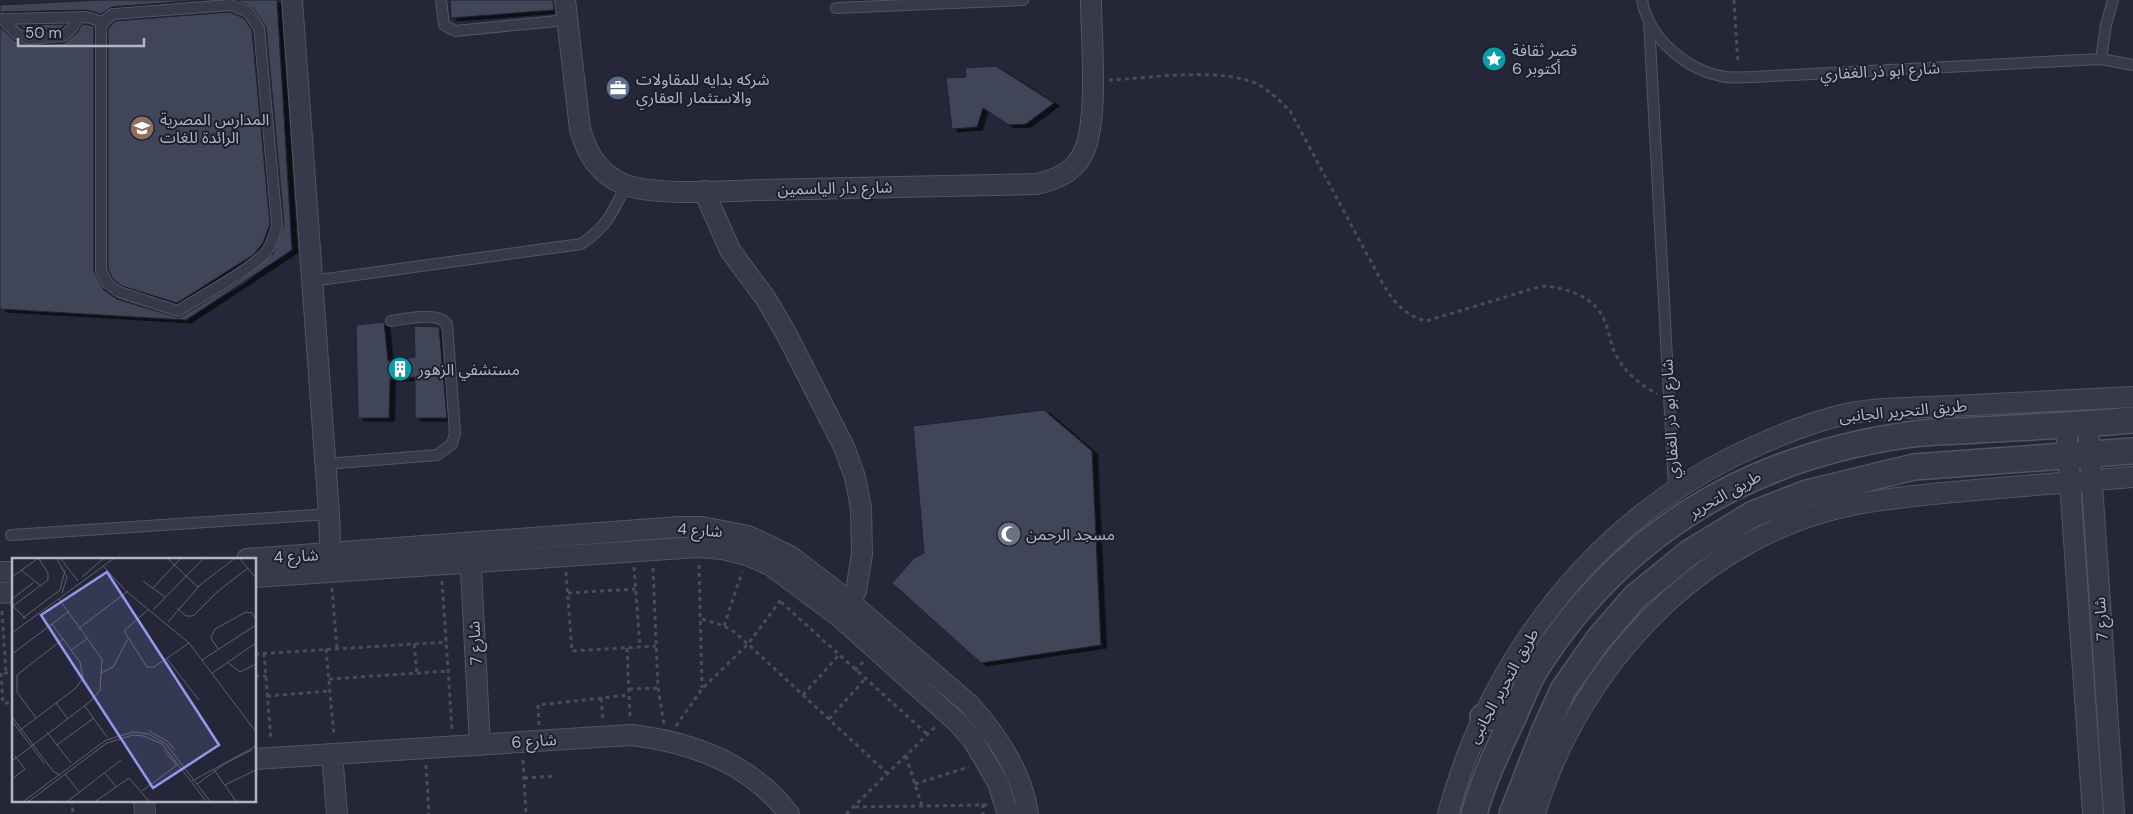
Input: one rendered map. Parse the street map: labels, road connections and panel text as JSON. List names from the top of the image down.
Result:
{
  "streets": {
    "street": [
      "شارع دار الياسمين",
      "طريق التحرير الجانبى",
      "طريق التحرير",
      "شارع 4",
      "شارع 7",
      "شارع 6"
    ],
    "lane": ["شارع ابو ذر الغفاري"]
  },
  "crossings": [
    ["شارع ابو ذر الغفاري", "طريق التحرير الجانبى"],
    ["طريق التحرير", "شارع 7"],
    ["شارع 4", "شارع 7"],
    ["شارع 7", "شارع 6"]
  ],
  "places": {
    "place": ["قصر ثقافة 6 أكتوبر"],
    "office": ["شركه بدايه للمقاولات والاستثمار العقاري"],
    "school or university": ["المدارس المصرية الرائدة للغات"],
    "building": ["مستشفي الزهور"],
    "mosque": ["مسجد الرحمن"]
  },
  "scale_bar": "50 m"
}
